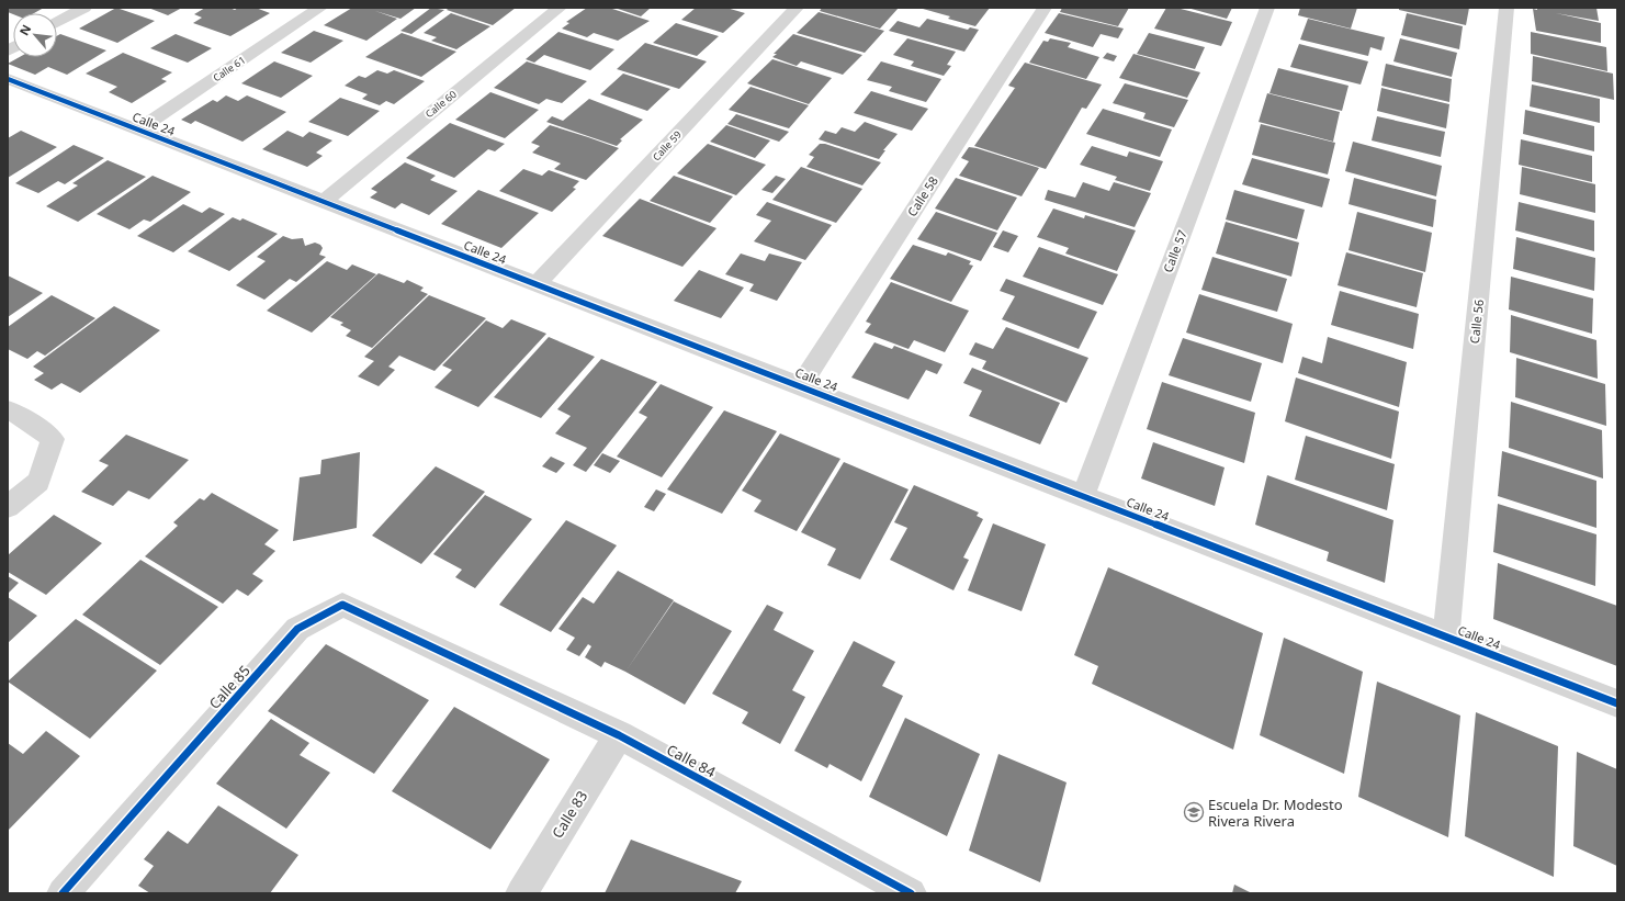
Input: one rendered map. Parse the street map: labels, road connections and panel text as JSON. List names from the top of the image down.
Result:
{
  "streets": {
    "street": [
      "Calle 61",
      "Calle 60",
      "Calle 24",
      "Calle 59",
      "Calle 58",
      "Calle 57",
      "Calle 56",
      "Calle 85",
      "Calle 84",
      "Calle 83"
    ]
  },
  "crossings": [
    ["Calle 61", "Calle 24"],
    ["Calle 60", "Calle 24"],
    ["Calle 24", "Calle 59"],
    ["Calle 24", "Calle 58"],
    ["Calle 24", "Calle 57"],
    ["Calle 24", "Calle 56"],
    ["Calle 85", "Calle 84"],
    ["Calle 84", "Calle 83"]
  ],
  "places": {
    "school or university": ["Escuela Dr. Modesto Rivera Rivera"]
  },
  "north": "top left"
}
